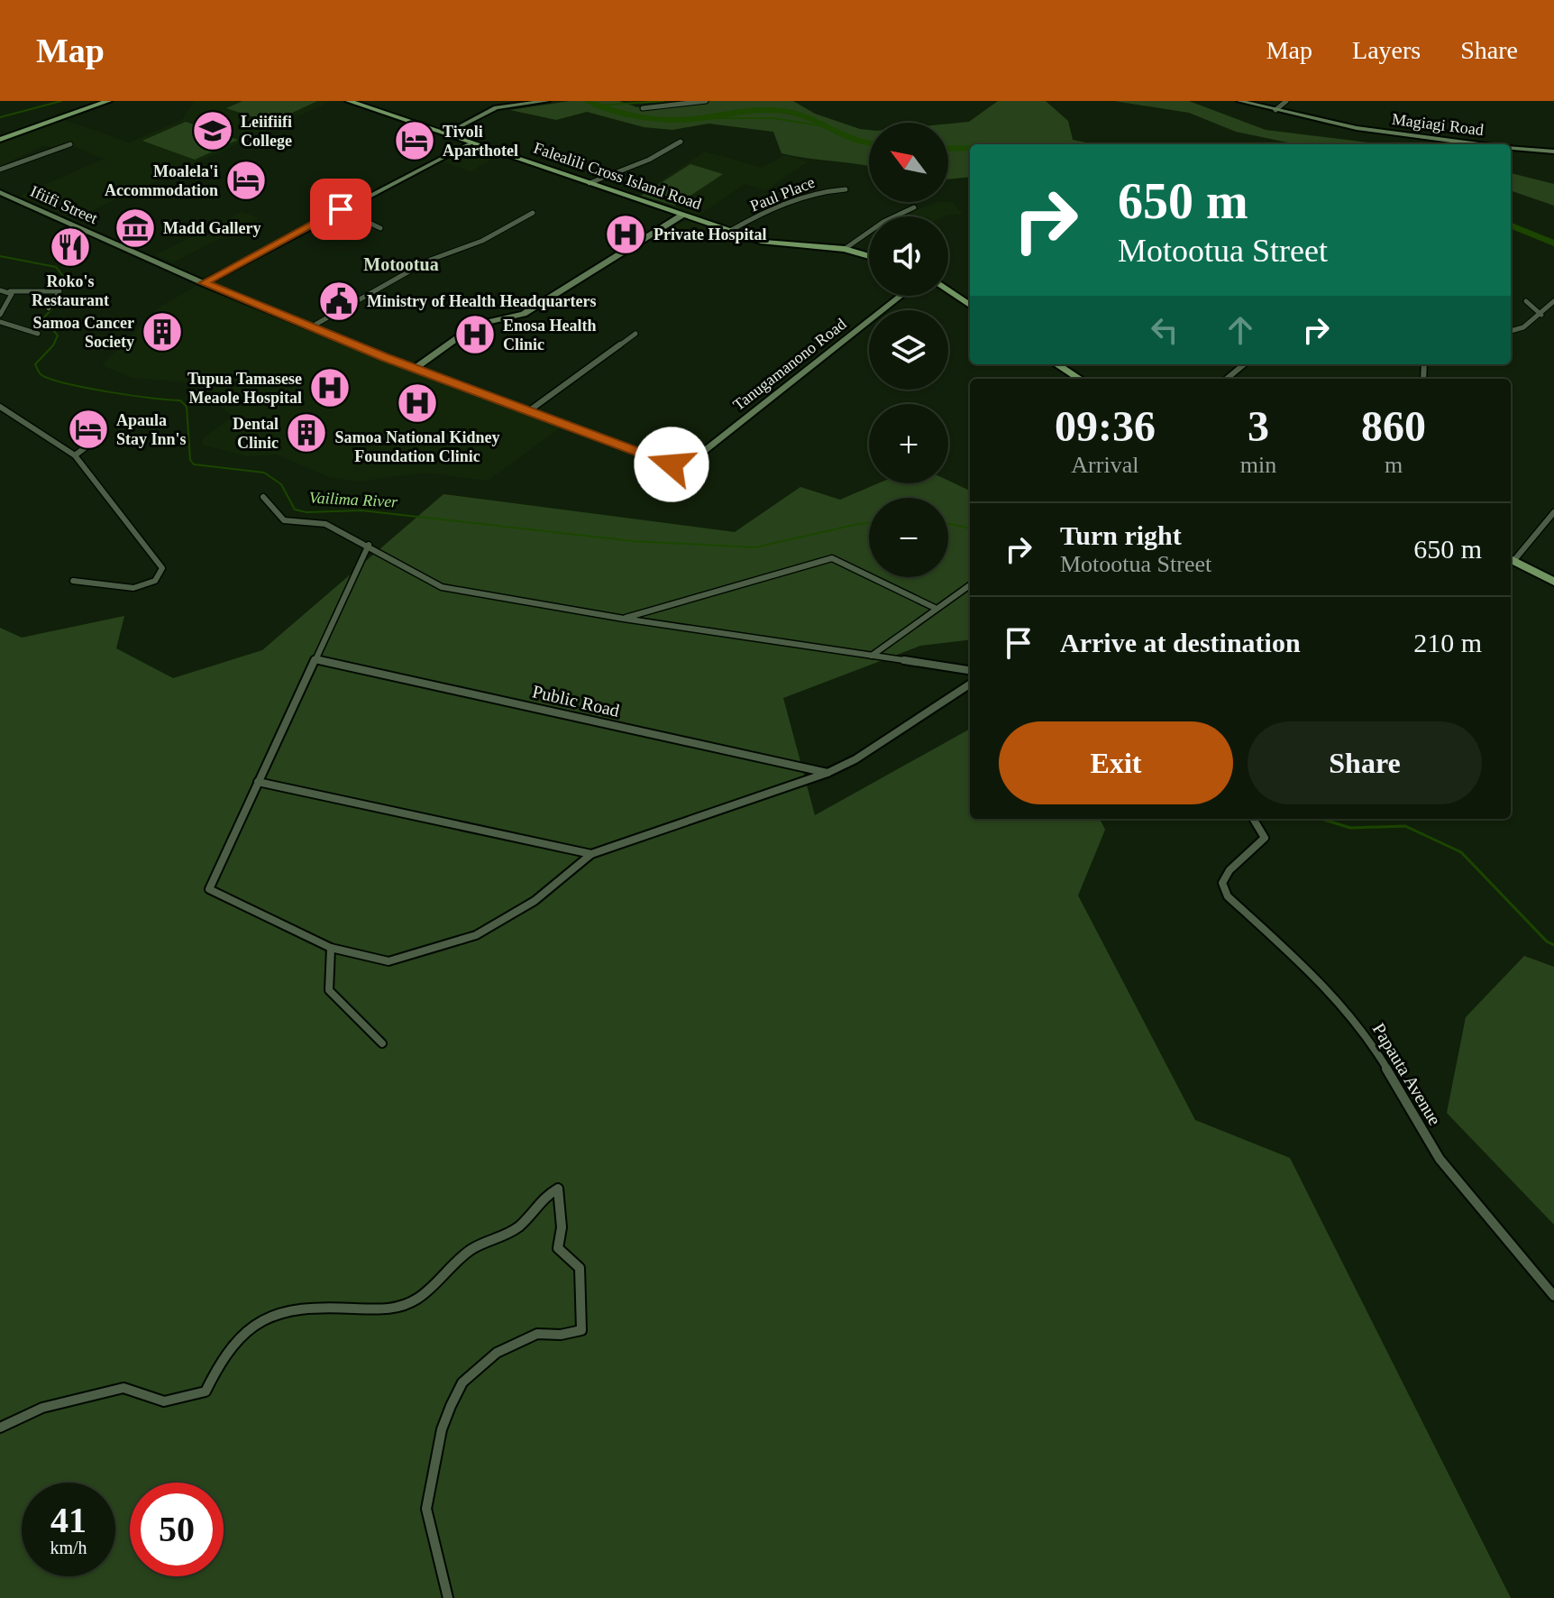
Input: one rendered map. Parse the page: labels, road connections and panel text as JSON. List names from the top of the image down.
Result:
{
  "streets": {
    "main road": [
      "Magiagi Road",
      "Falealili Cross Island Road",
      "Ifiifi Street",
      "Tanugamanono Road"
    ],
    "street": ["Paul Place", "Public Road", "Papauta Avenue"]
  },
  "crossings": [
    ["Falealili Cross Island Road", "Paul Place"],
    ["Ifiifi Street", "Tanugamanono Road"]
  ],
  "districts": ["Motootua"],
  "water": ["Vailima River"],
  "places": {
    "school or university": ["Leiifiifi College"],
    "hotel": ["Tivoli Aparthotel", "Moalela'i Accommodation", "Apaula Stay Inn's"],
    "museum": ["Madd Gallery"],
    "hospital": [
      "Private Hospital",
      "Enosa Health Clinic",
      "Tupua Tamasese Meaole Hospital",
      "Samoa National Kidney Foundation Clinic"
    ],
    "restaurant": ["Roko's Restaurant"],
    "public building": ["Ministry of Health Headquarters"],
    "building": ["Samoa Cancer Society", "Dental Clinic"]
  },
  "north": "top left",
  "page": {
    "header": "Map",
    "nav": ["Map", "Layers", "Share"],
    "map_buttons": ["+", "−"],
    "turn": ["650 m", "Motootua Street"],
    "eta": [
      "09:36",
      "Arrival",
      "3",
      "min",
      "860",
      "m"
    ],
    "list": [
      {
        "name": "Turn right",
        "note": "Motootua Street",
        "value": "650 m"
      },
      {
        "name": "Arrive at destination",
        "value": "210 m"
      }
    ],
    "buttons": ["Exit", "Share"],
    "speed": "41 km/h",
    "limit": "50"
  }
}
